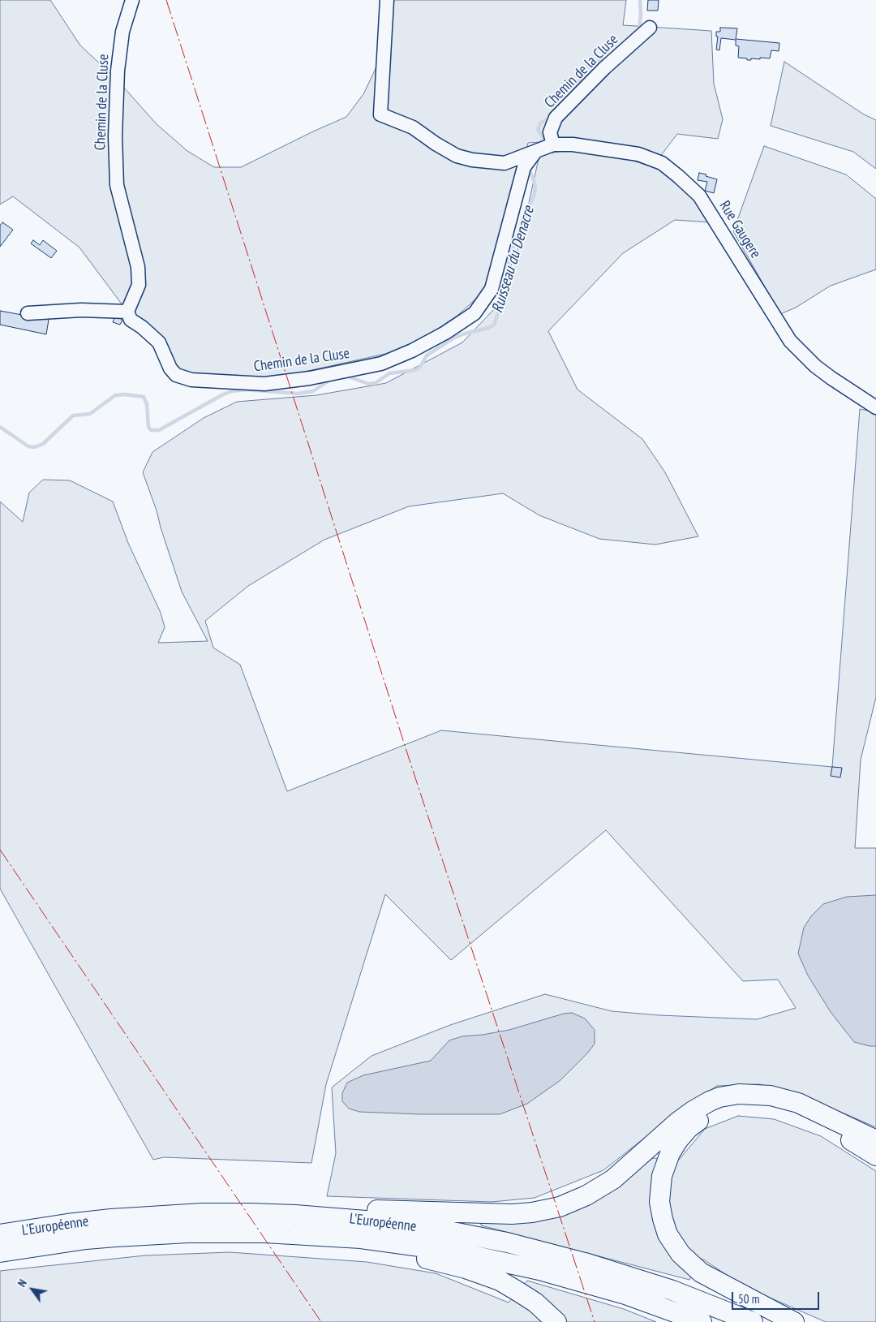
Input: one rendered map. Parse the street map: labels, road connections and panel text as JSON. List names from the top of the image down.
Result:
{
  "streets": {
    "highway": ["L'Européenne"],
    "street": ["Chemin de la Cluse", "Rue Gaugere"]
  },
  "crossings": [
    ["Chemin de la Cluse", "Rue Gaugere"]
  ],
  "water": ["Ruisseau du Denacre"],
  "scale_bar": "50 m",
  "north": "top left"
}
